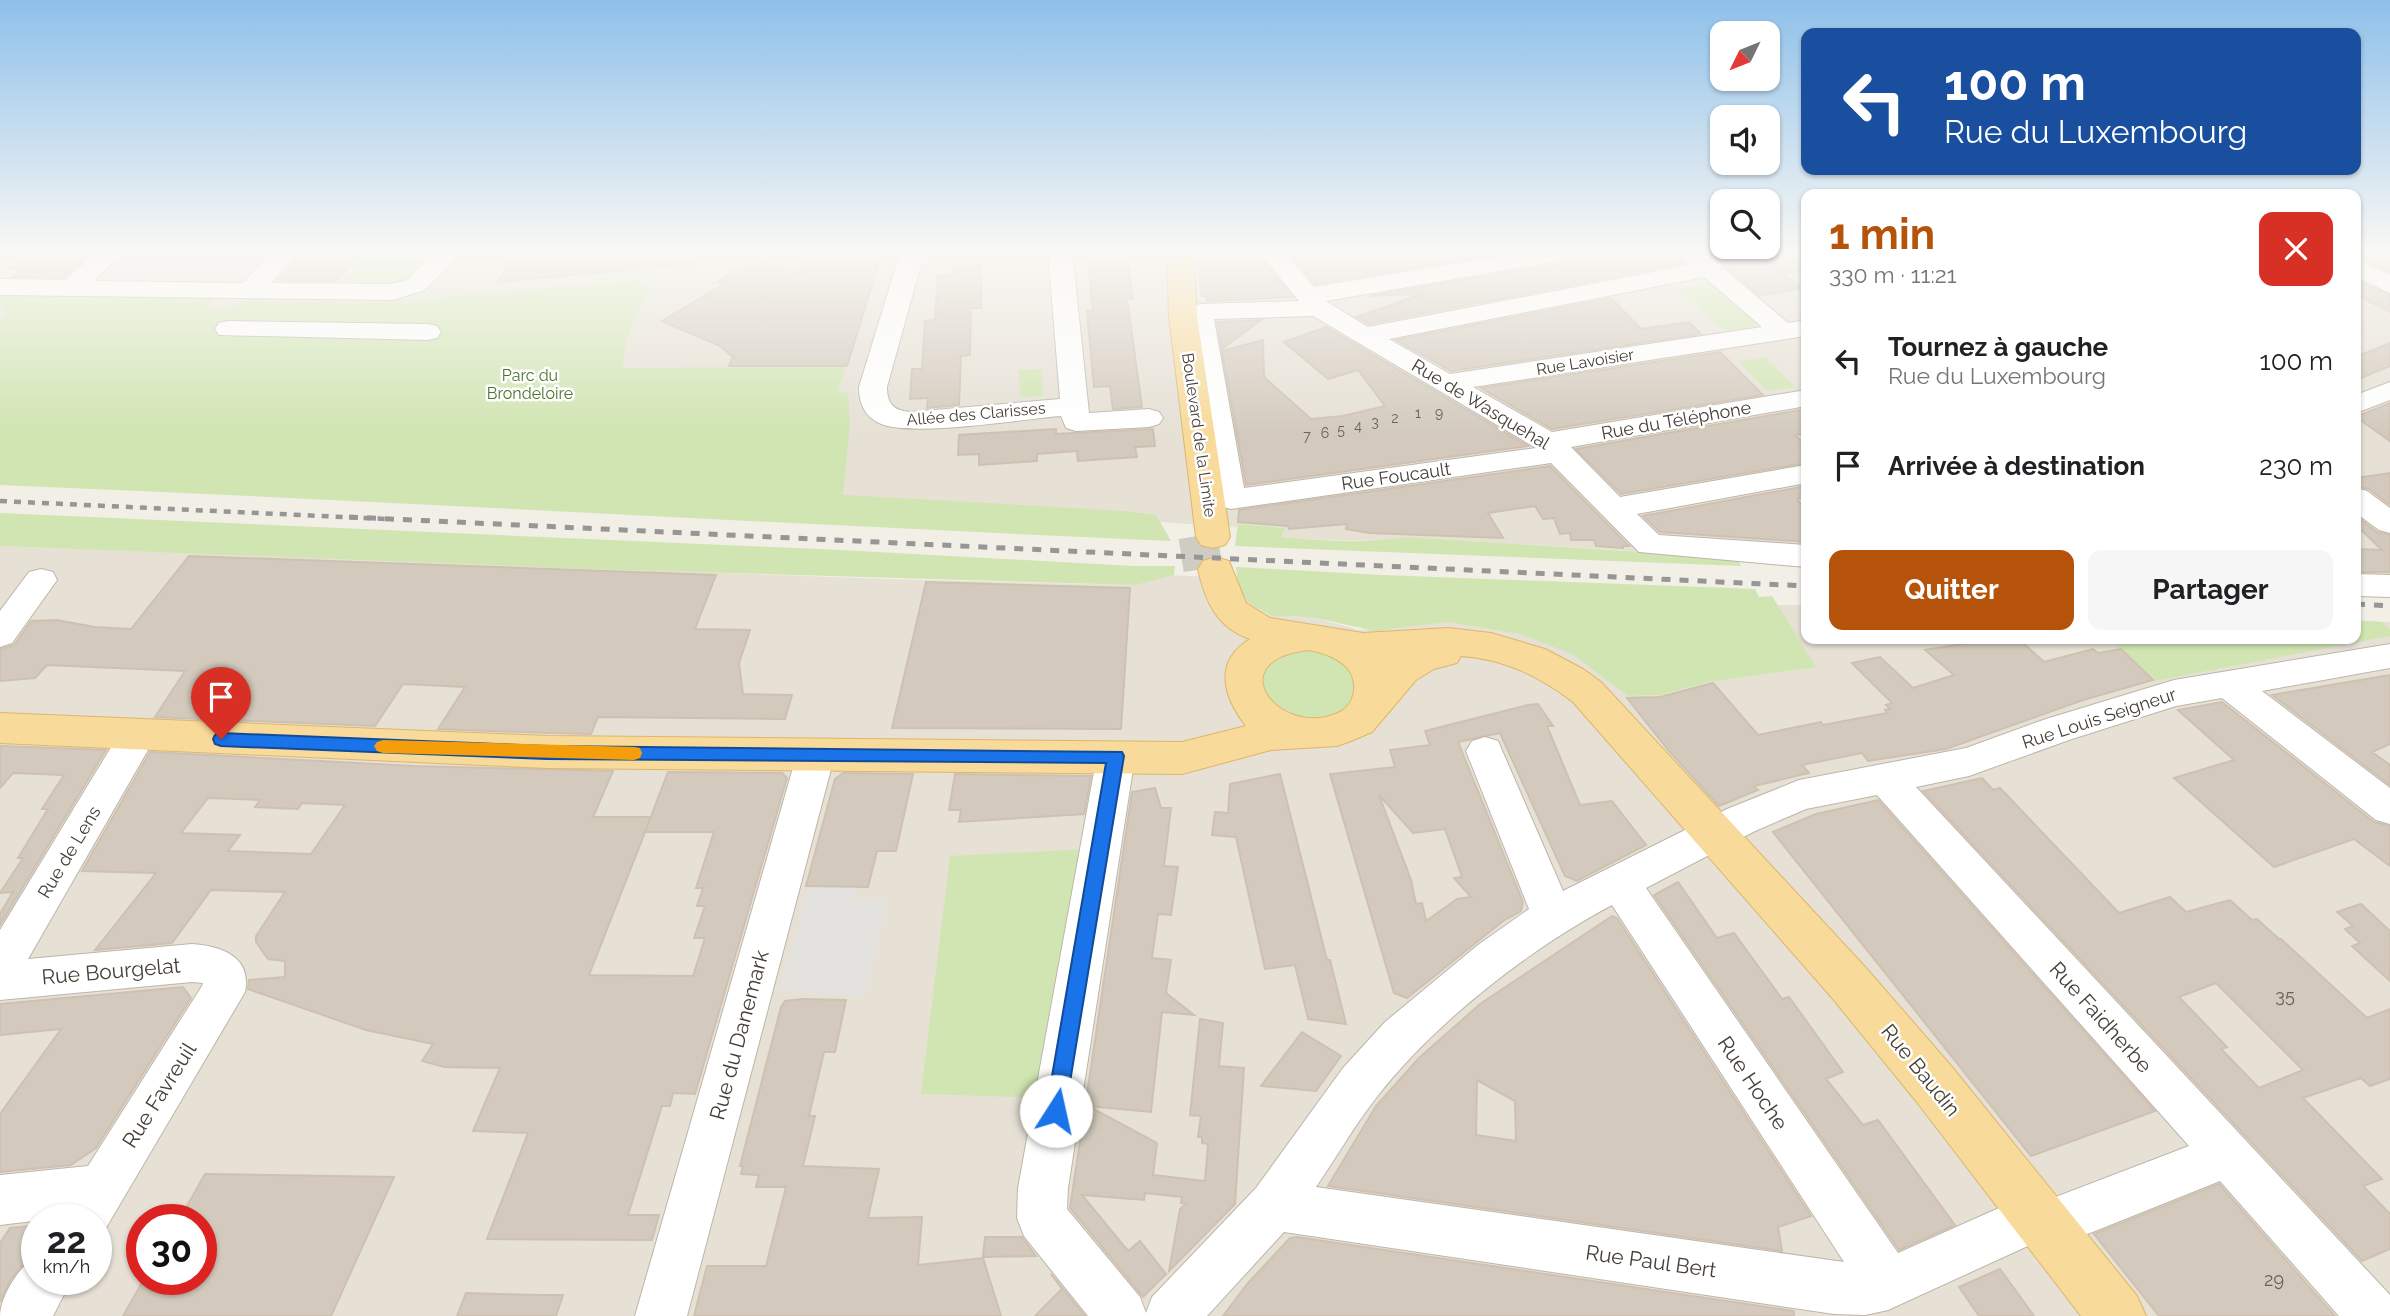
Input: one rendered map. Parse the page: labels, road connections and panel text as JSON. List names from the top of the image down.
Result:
{
  "streets": {
    "main road": ["Boulevard de la Limite", "Rue Baudin"],
    "street": [
      "Rue Lavoisier",
      "Rue de Wasquehal",
      "Allée des Clarisses",
      "Rue du Téléphone",
      "Rue Foucault",
      "Rue Louis Seigneur",
      "Rue de Lens",
      "Rue Bourgelat",
      "Rue Faidherbe",
      "Rue du Danemark",
      "Rue Hoche",
      "Rue Favreuil",
      "Rue Paul Bert"
    ]
  },
  "crossings": [
    ["Rue Lavoisier", "Rue de Wasquehal"],
    ["Rue de Wasquehal", "Rue du Téléphone"],
    ["Rue de Wasquehal", "Rue Foucault"],
    ["Rue du Téléphone", "Rue Foucault"],
    ["Boulevard de la Limite", "Rue Louis Seigneur"],
    ["Boulevard de la Limite", "Rue Baudin"],
    ["Rue Louis Seigneur", "Rue Faidherbe"],
    ["Rue Louis Seigneur", "Rue Baudin"],
    ["Rue Louis Seigneur", "Rue Hoche"],
    ["Rue Louis Seigneur", "Rue Paul Bert"],
    ["Rue Bourgelat", "Rue Favreuil"],
    ["Rue Faidherbe", "Rue Paul Bert"],
    ["Rue Baudin", "Rue Paul Bert"],
    ["Rue Hoche", "Rue Paul Bert"]
  ],
  "parks": ["Parc du Brondeloire"],
  "house_numbers": [
    "1",
    "9",
    "2",
    "3",
    "4",
    "5",
    "6",
    "7",
    "35",
    "29"
  ],
  "north": "bottom left",
  "page": {
    "turn": ["100 m", "Rue du Luxembourg"],
    "heading": ["1 min", "330 m · 11:21"],
    "list": [
      {
        "name": "Tournez à gauche",
        "note": "Rue du Luxembourg",
        "value": "100 m"
      },
      {
        "name": "Arrivée à destination",
        "value": "230 m"
      }
    ],
    "buttons": ["Quitter", "Partager"],
    "speed": "22 km/h",
    "limit": "30"
  }
}
